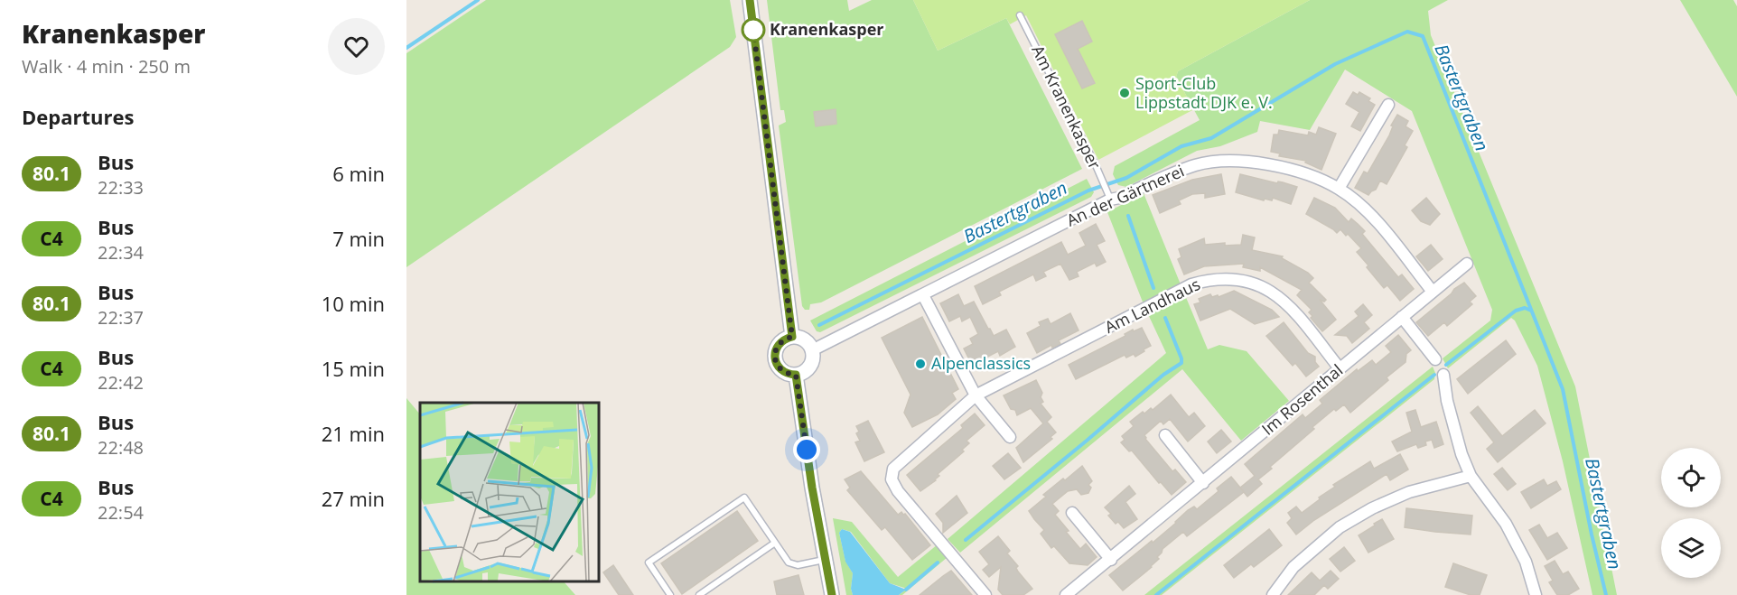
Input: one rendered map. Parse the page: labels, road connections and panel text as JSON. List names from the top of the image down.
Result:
{
  "streets": {
    "street": ["An der Gärtnerei", "Am Landhaus", "Im Rosenthal"],
    "lane": ["Am Kranenkasper"]
  },
  "crossings": [
    ["Am Kranenkasper", "An der Gärtnerei"],
    ["An der Gärtnerei", "Im Rosenthal"],
    ["Am Landhaus", "Im Rosenthal"]
  ],
  "water": ["Bastertgraben"],
  "places": ["Kranenkasper", "Sport-Club Lippstadt DJK e. V.", "Alpenclassics"],
  "lines": ["bus line 80.1"],
  "page": {
    "heading": [
      ["Kranenkasper", "Walk · 4 min · 250 m"],
      "Departures"
    ],
    "list": [
      {
        "mark": "80.1",
        "name": "Bus",
        "note": "22:33",
        "value": "6 min"
      },
      {
        "mark": "C4",
        "name": "Bus",
        "note": "22:34",
        "value": "7 min"
      },
      {
        "mark": "80.1",
        "name": "Bus",
        "note": "22:37",
        "value": "10 min"
      },
      {
        "mark": "C4",
        "name": "Bus",
        "note": "22:42",
        "value": "15 min"
      },
      {
        "mark": "80.1",
        "name": "Bus",
        "note": "22:48",
        "value": "21 min"
      },
      {
        "mark": "C4",
        "name": "Bus",
        "note": "22:54",
        "value": "27 min"
      }
    ]
  }
}
